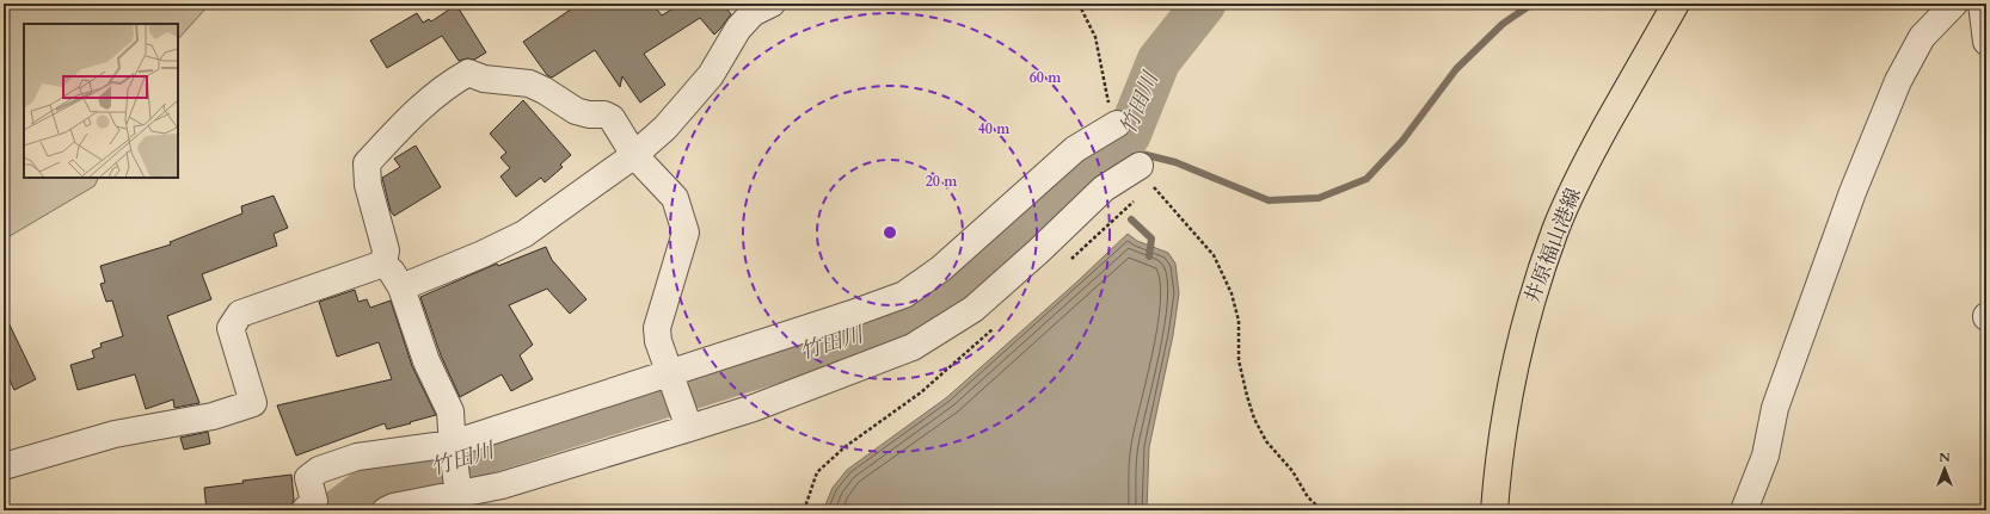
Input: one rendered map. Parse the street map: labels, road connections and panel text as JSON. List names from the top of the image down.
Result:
{
  "streets": {
    "main road": ["井原福山港線"]
  },
  "water": ["竹田川"],
  "north": "top",
  "rings": ["60 m", "40 m", "20 m"]
}
